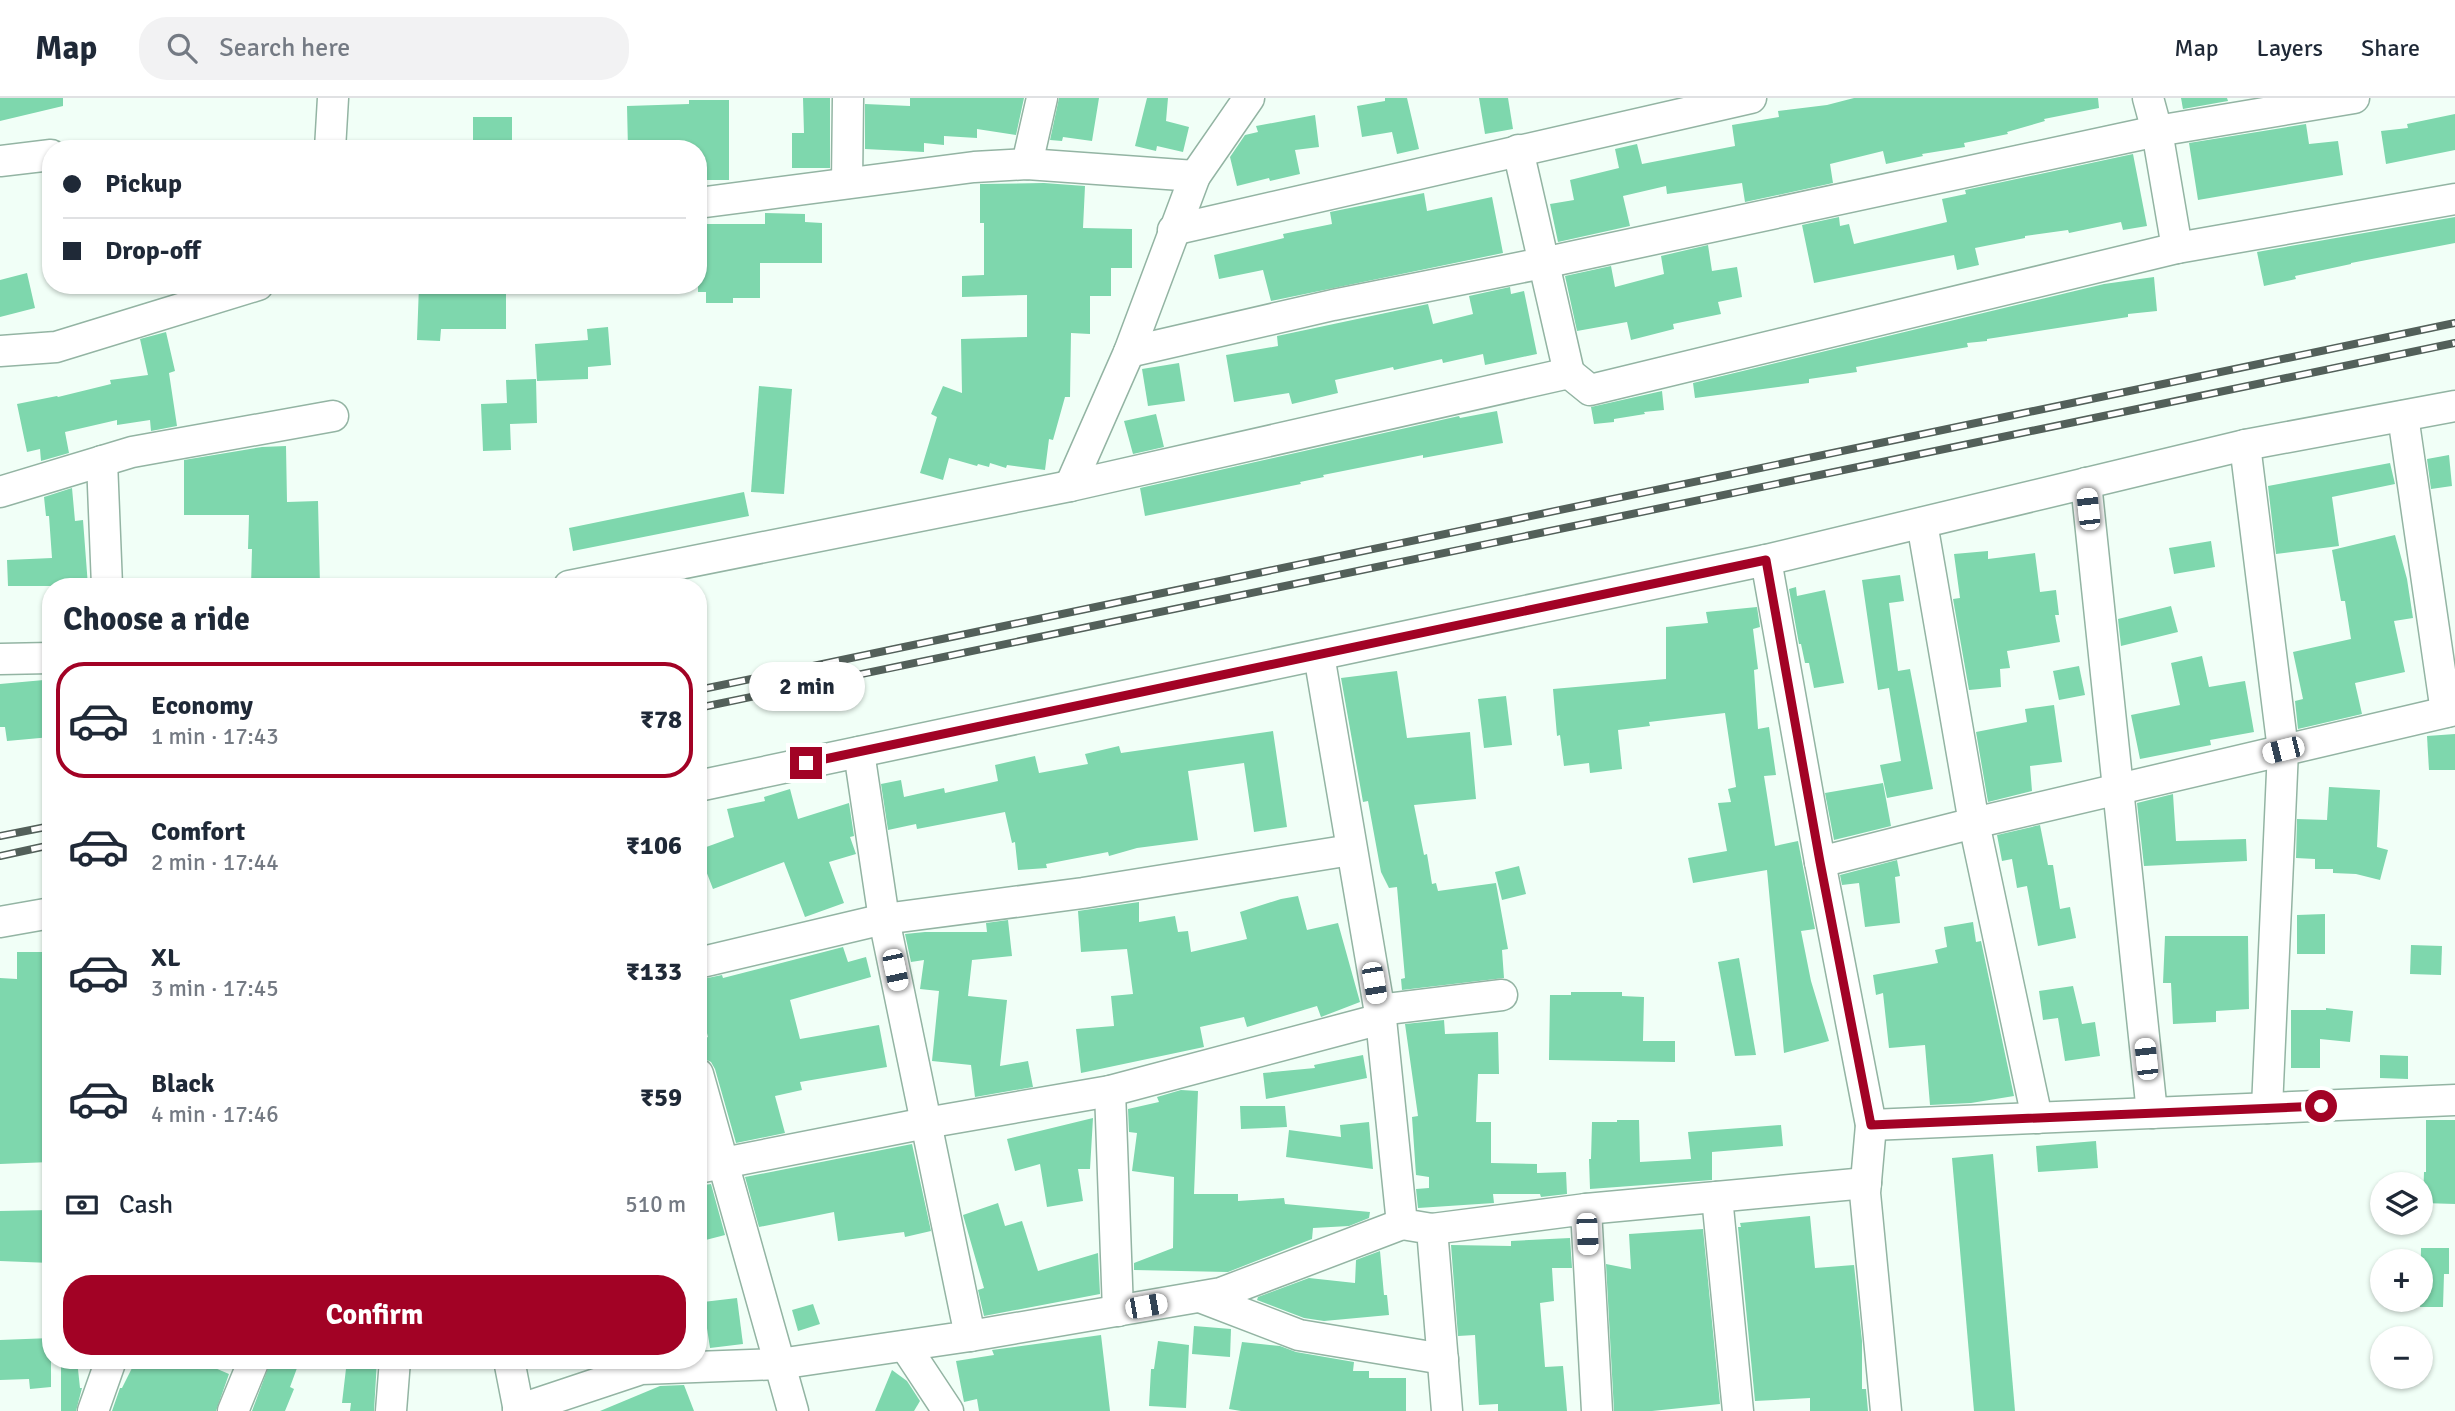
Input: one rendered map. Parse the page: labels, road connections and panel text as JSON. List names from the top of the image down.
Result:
{
  "page": {
    "header": "Map",
    "search": "Search here",
    "nav": ["Map", "Layers", "Share"],
    "banner": ["Pickup", "Drop-off"],
    "heading": "Choose a ride",
    "bubble": "2 min",
    "list": [
      {
        "name": "Economy",
        "note": "1 min · 17:43",
        "value": "₹78"
      },
      {
        "name": "Comfort",
        "note": "2 min · 17:44",
        "value": "₹106"
      },
      {
        "name": "XL",
        "note": "3 min · 17:45",
        "value": "₹133"
      },
      {
        "name": "Black",
        "note": "4 min · 17:46",
        "value": "₹59"
      }
    ],
    "pay": ["Cash", "510 m"],
    "map_buttons": ["+", "−"],
    "buttons": "Confirm"
  }
}
